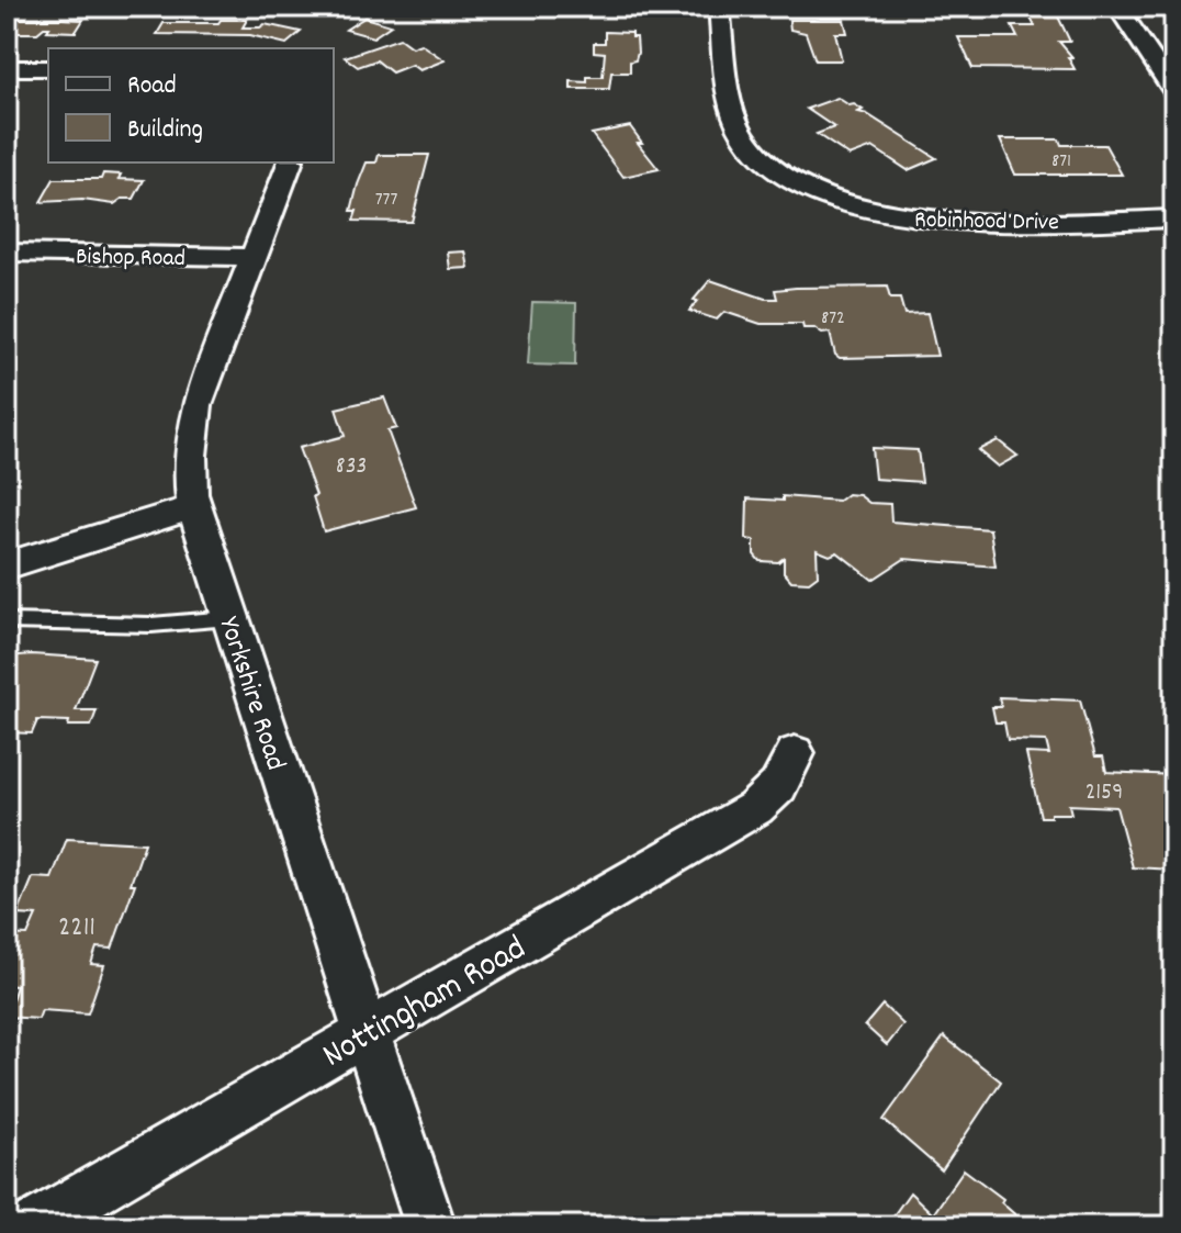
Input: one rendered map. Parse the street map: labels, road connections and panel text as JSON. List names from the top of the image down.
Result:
{
  "streets": {
    "street": [
      "Robinhood Drive",
      "Bishop Road",
      "Yorkshire Road",
      "Nottingham Road"
    ]
  },
  "crossings": [
    ["Bishop Road", "Yorkshire Road"],
    ["Yorkshire Road", "Nottingham Road"]
  ],
  "house_numbers": [
    "871",
    "777",
    "872",
    "833",
    "2159",
    "2211"
  ],
  "legend": ["Road", "Building"]
}
